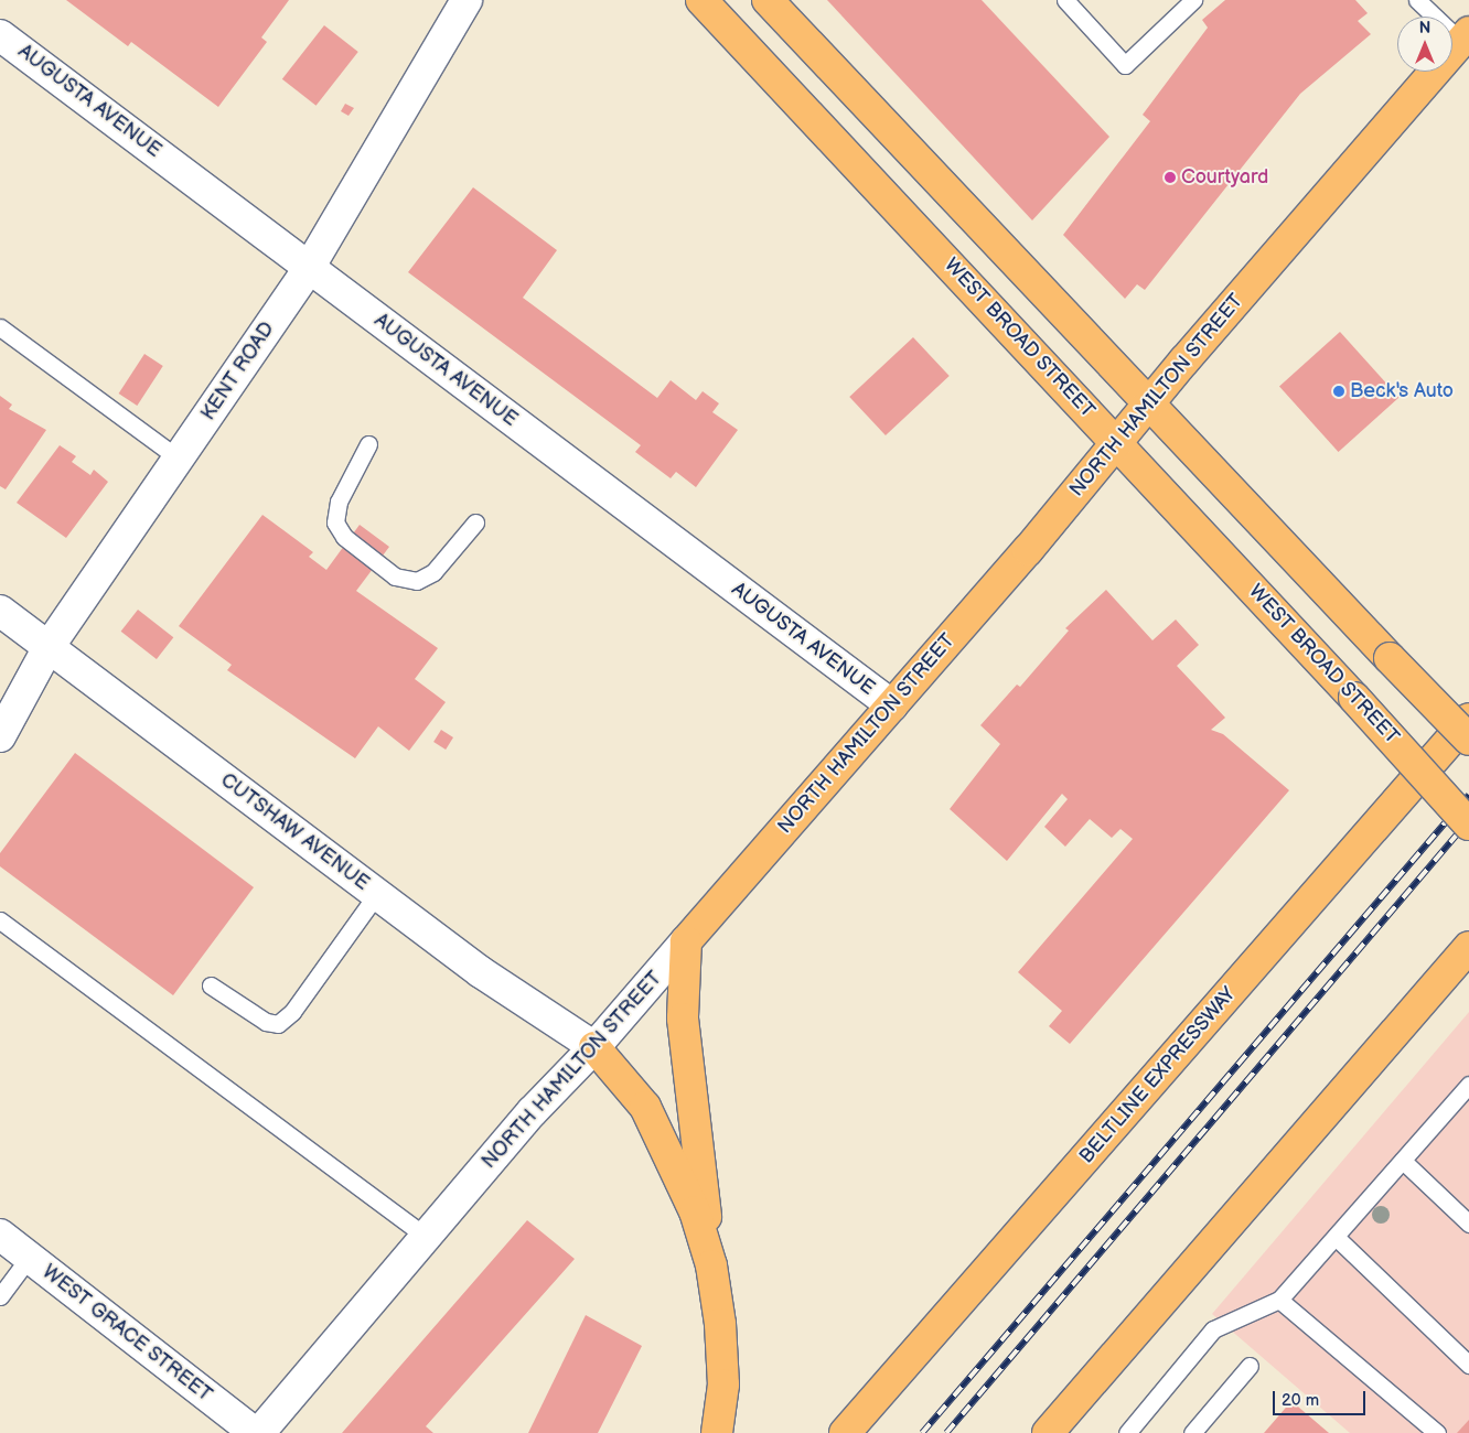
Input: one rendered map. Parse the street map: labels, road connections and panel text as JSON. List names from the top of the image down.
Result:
{
  "streets": {
    "main road": ["WEST BROAD STREET", "NORTH HAMILTON STREET", "BELTLINE EXPRESSWAY"],
    "street": [
      "AUGUSTA AVENUE",
      "KENT ROAD",
      "CUTSHAW AVENUE",
      "WEST GRACE STREET"
    ]
  },
  "crossings": [
    ["AUGUSTA AVENUE", "KENT ROAD"],
    ["AUGUSTA AVENUE", "NORTH HAMILTON STREET"],
    ["WEST BROAD STREET", "NORTH HAMILTON STREET"],
    ["KENT ROAD", "CUTSHAW AVENUE"],
    ["NORTH HAMILTON STREET", "CUTSHAW AVENUE"]
  ],
  "places": ["Courtyard", "Beck's Auto"],
  "scale_bar": "20 m",
  "north": "top"
}
